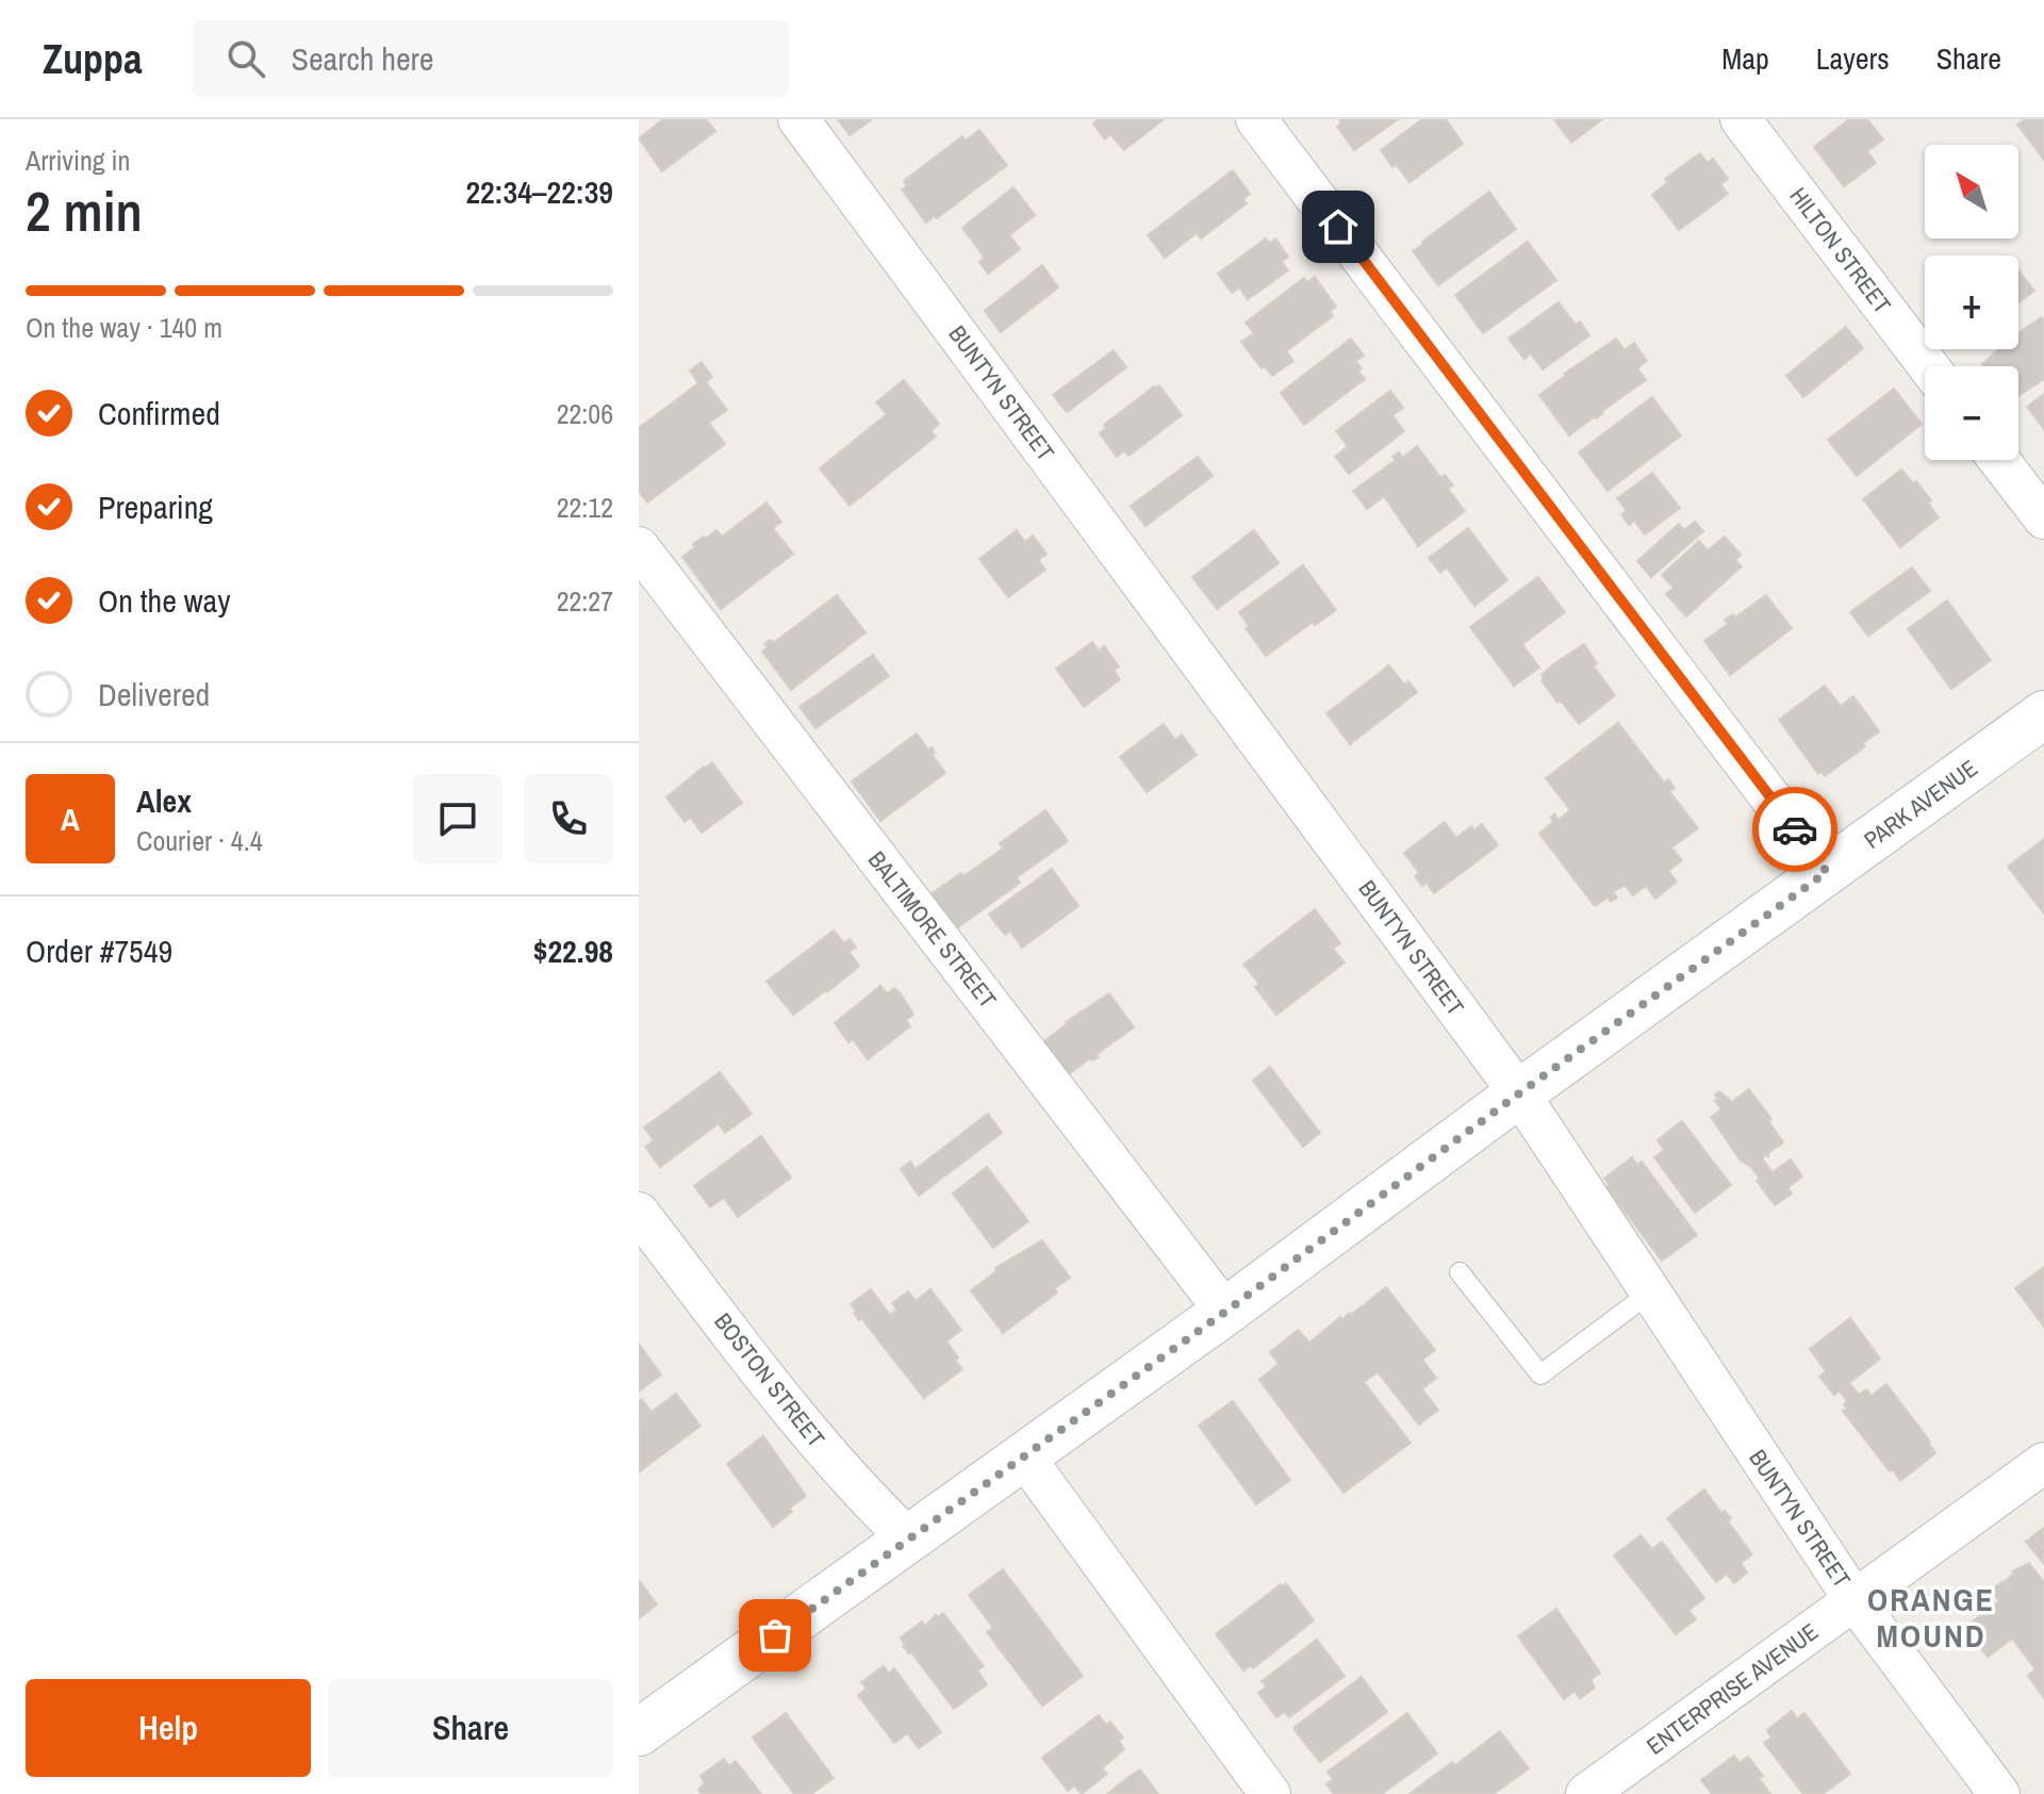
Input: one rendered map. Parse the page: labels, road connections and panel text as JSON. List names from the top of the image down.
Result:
{
  "streets": {
    "main road": ["PARK AVENUE"],
    "street": [
      "HILTON STREET",
      "BUNTYN STREET",
      "BALTIMORE STREET",
      "BOSTON STREET",
      "ENTERPRISE AVENUE"
    ]
  },
  "crossings": [
    ["BUNTYN STREET", "PARK AVENUE"],
    ["BUNTYN STREET", "ENTERPRISE AVENUE"],
    ["PARK AVENUE", "BALTIMORE STREET"],
    ["PARK AVENUE", "BOSTON STREET"]
  ],
  "districts": ["ORANGE MOUND"],
  "north": "top left",
  "page": {
    "header": "Zuppa",
    "search": "Search here",
    "nav": ["Map", "Layers", "Share"],
    "heading": ["2 min", "Arriving in", "22:34–22:39"],
    "panel": [
      "Alex",
      "Courier · 4.4",
      "Order #7549",
      "$22.98"
    ],
    "map_buttons": ["+", "−"],
    "bar": "On the way · 140 m",
    "list": [
      ["Confirmed", "22:06"],
      ["Preparing", "22:12"],
      ["On the way", "22:27"],
      "Delivered"
    ],
    "round": "A",
    "buttons": ["Help", "Share"]
  }
}
